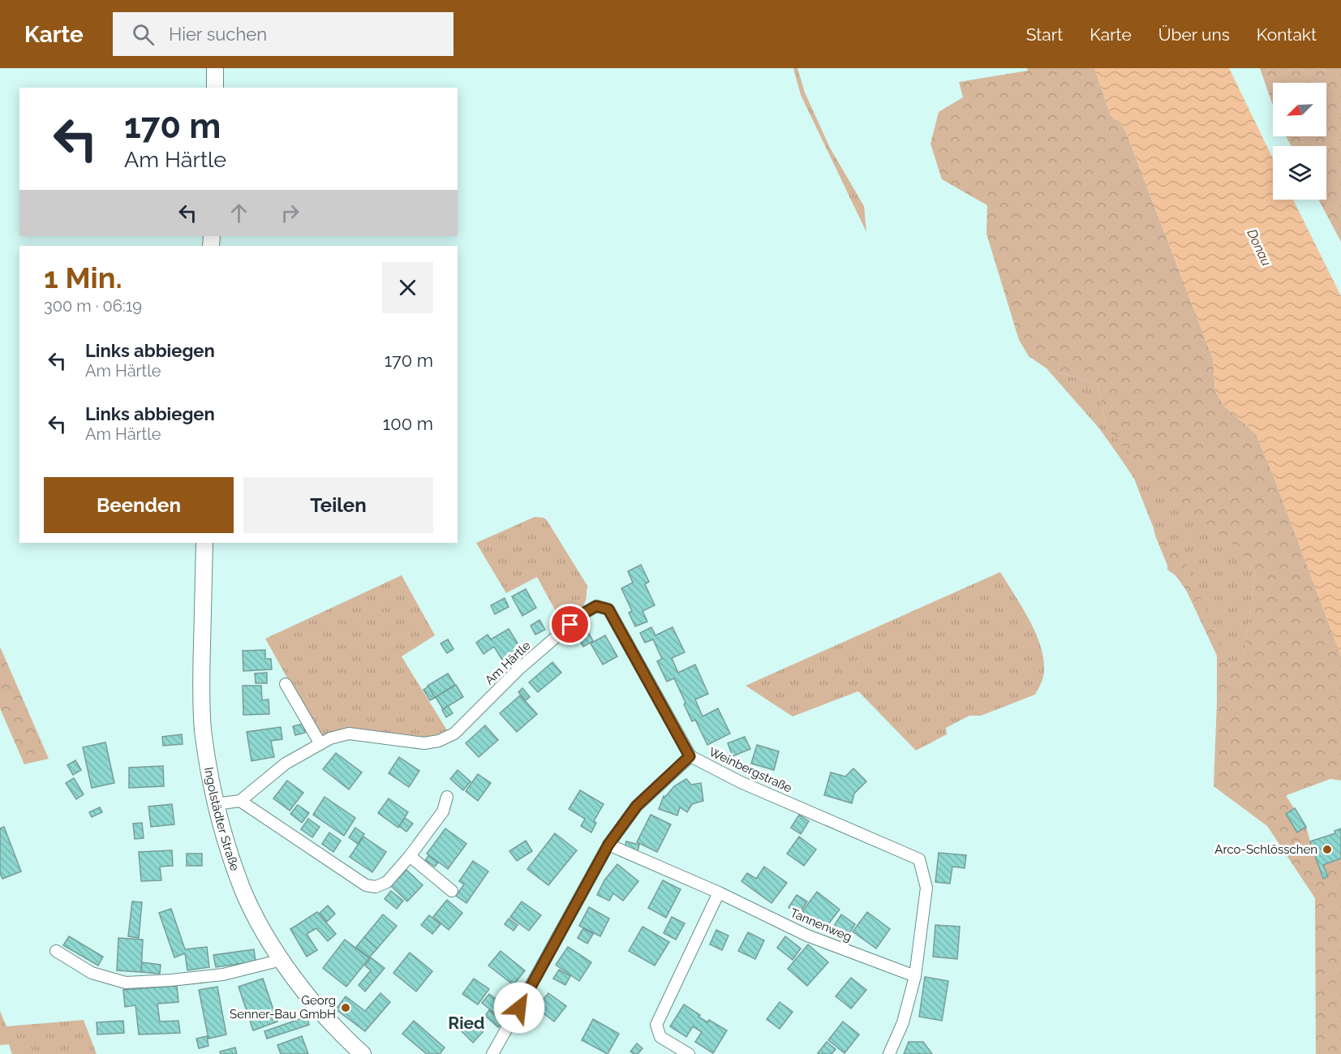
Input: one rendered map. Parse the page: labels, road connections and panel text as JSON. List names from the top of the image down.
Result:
{
  "streets": {
    "main road": ["Ingolstädter Straße"],
    "street": ["Am Härtle", "Weinbergstraße", "Tannenweg"]
  },
  "crossings": [
    ["Am Härtle", "Weinbergstraße"],
    ["Weinbergstraße", "Tannenweg"]
  ],
  "districts": ["Ried"],
  "water": ["Donau"],
  "places": ["Arco-Schlösschen", "Georg Senner-Bau GmbH"],
  "north": "bottom left",
  "page": {
    "header": "Karte",
    "search": "Hier suchen",
    "nav": [
      "Start",
      "Karte",
      "Über uns",
      "Kontakt"
    ],
    "turn": ["170 m", "Am Härtle"],
    "heading": ["1 Min.", "300 m · 06:19"],
    "list": [
      {
        "name": "Links abbiegen",
        "note": "Am Härtle",
        "value": "170 m"
      },
      {
        "name": "Links abbiegen",
        "note": "Am Härtle",
        "value": "100 m"
      }
    ],
    "buttons": ["Beenden", "Teilen"]
  }
}
